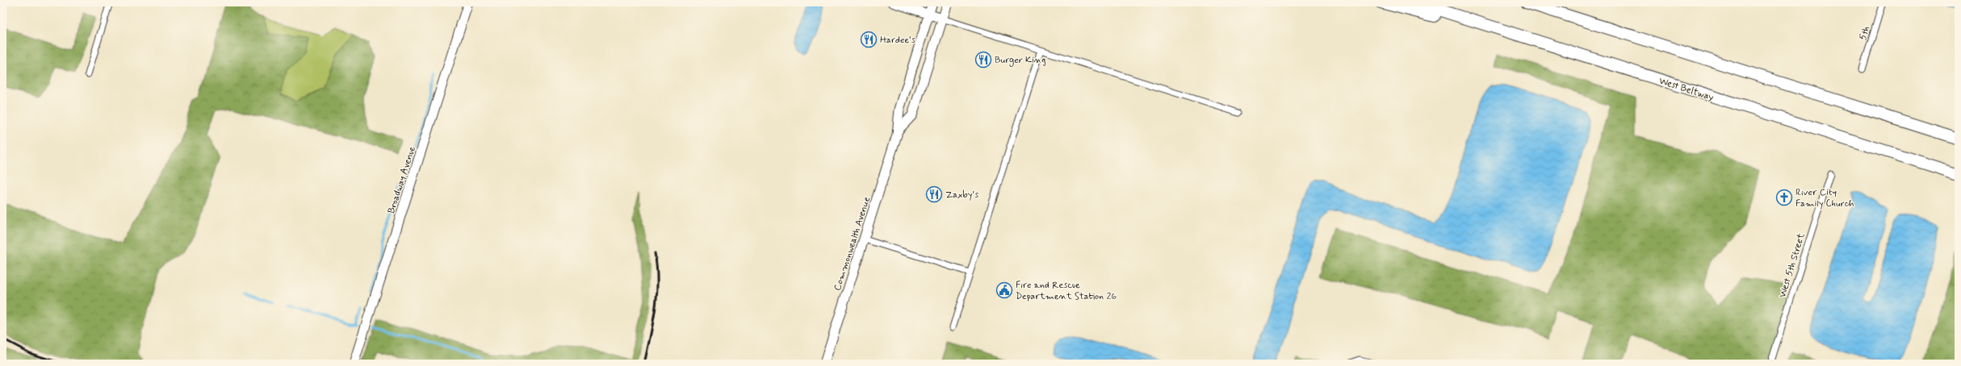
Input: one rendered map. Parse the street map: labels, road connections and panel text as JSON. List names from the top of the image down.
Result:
{
  "streets": {
    "highway": ["West Beltway"],
    "main road": ["Broadway Avenue", "Commonwealth Avenue"],
    "street": ["5th", "West 5th Street"]
  },
  "places": {
    "restaurant": ["Hardee's", "Burger King", "Zaxby's"],
    "church": ["River City Family Church"],
    "public building": ["Fire and Rescue Department Station 26"]
  }
}
